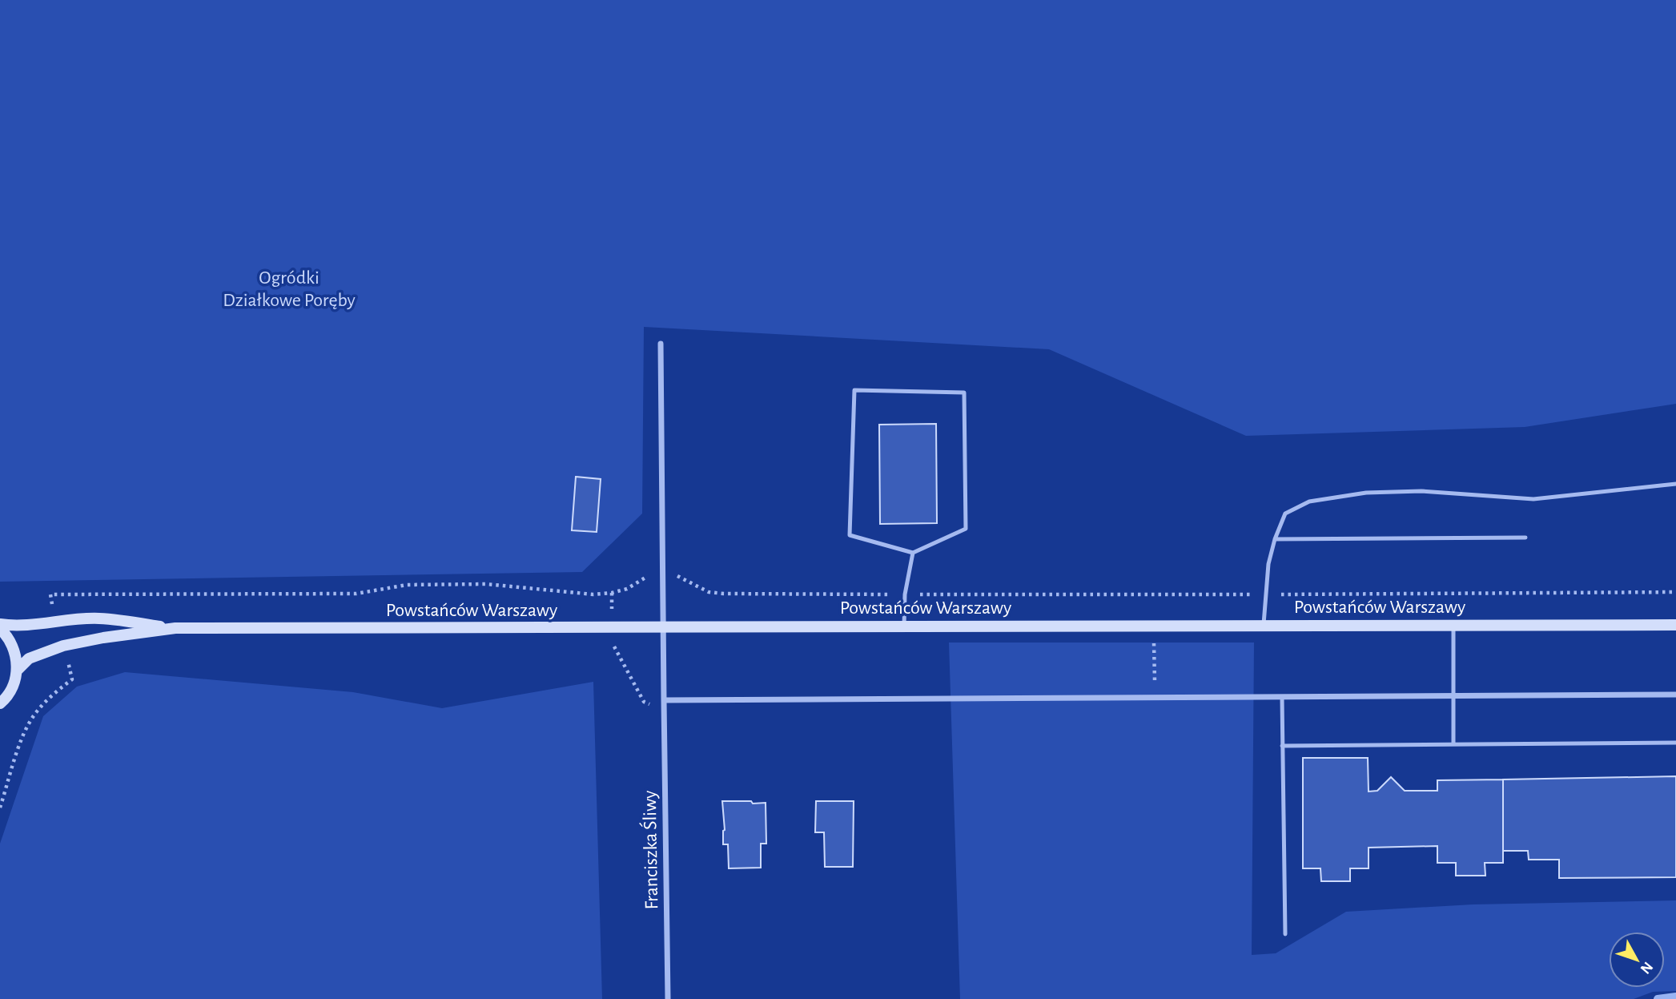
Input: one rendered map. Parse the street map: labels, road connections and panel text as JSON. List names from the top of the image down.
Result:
{
  "streets": {
    "street": ["Powstańców Warszawy", "Franciszka Śliwy"]
  },
  "crossings": [
    ["Powstańców Warszawy", "Franciszka Śliwy"]
  ],
  "parks": ["Ogródki Działkowe Poręby"],
  "north": "bottom right"
}
